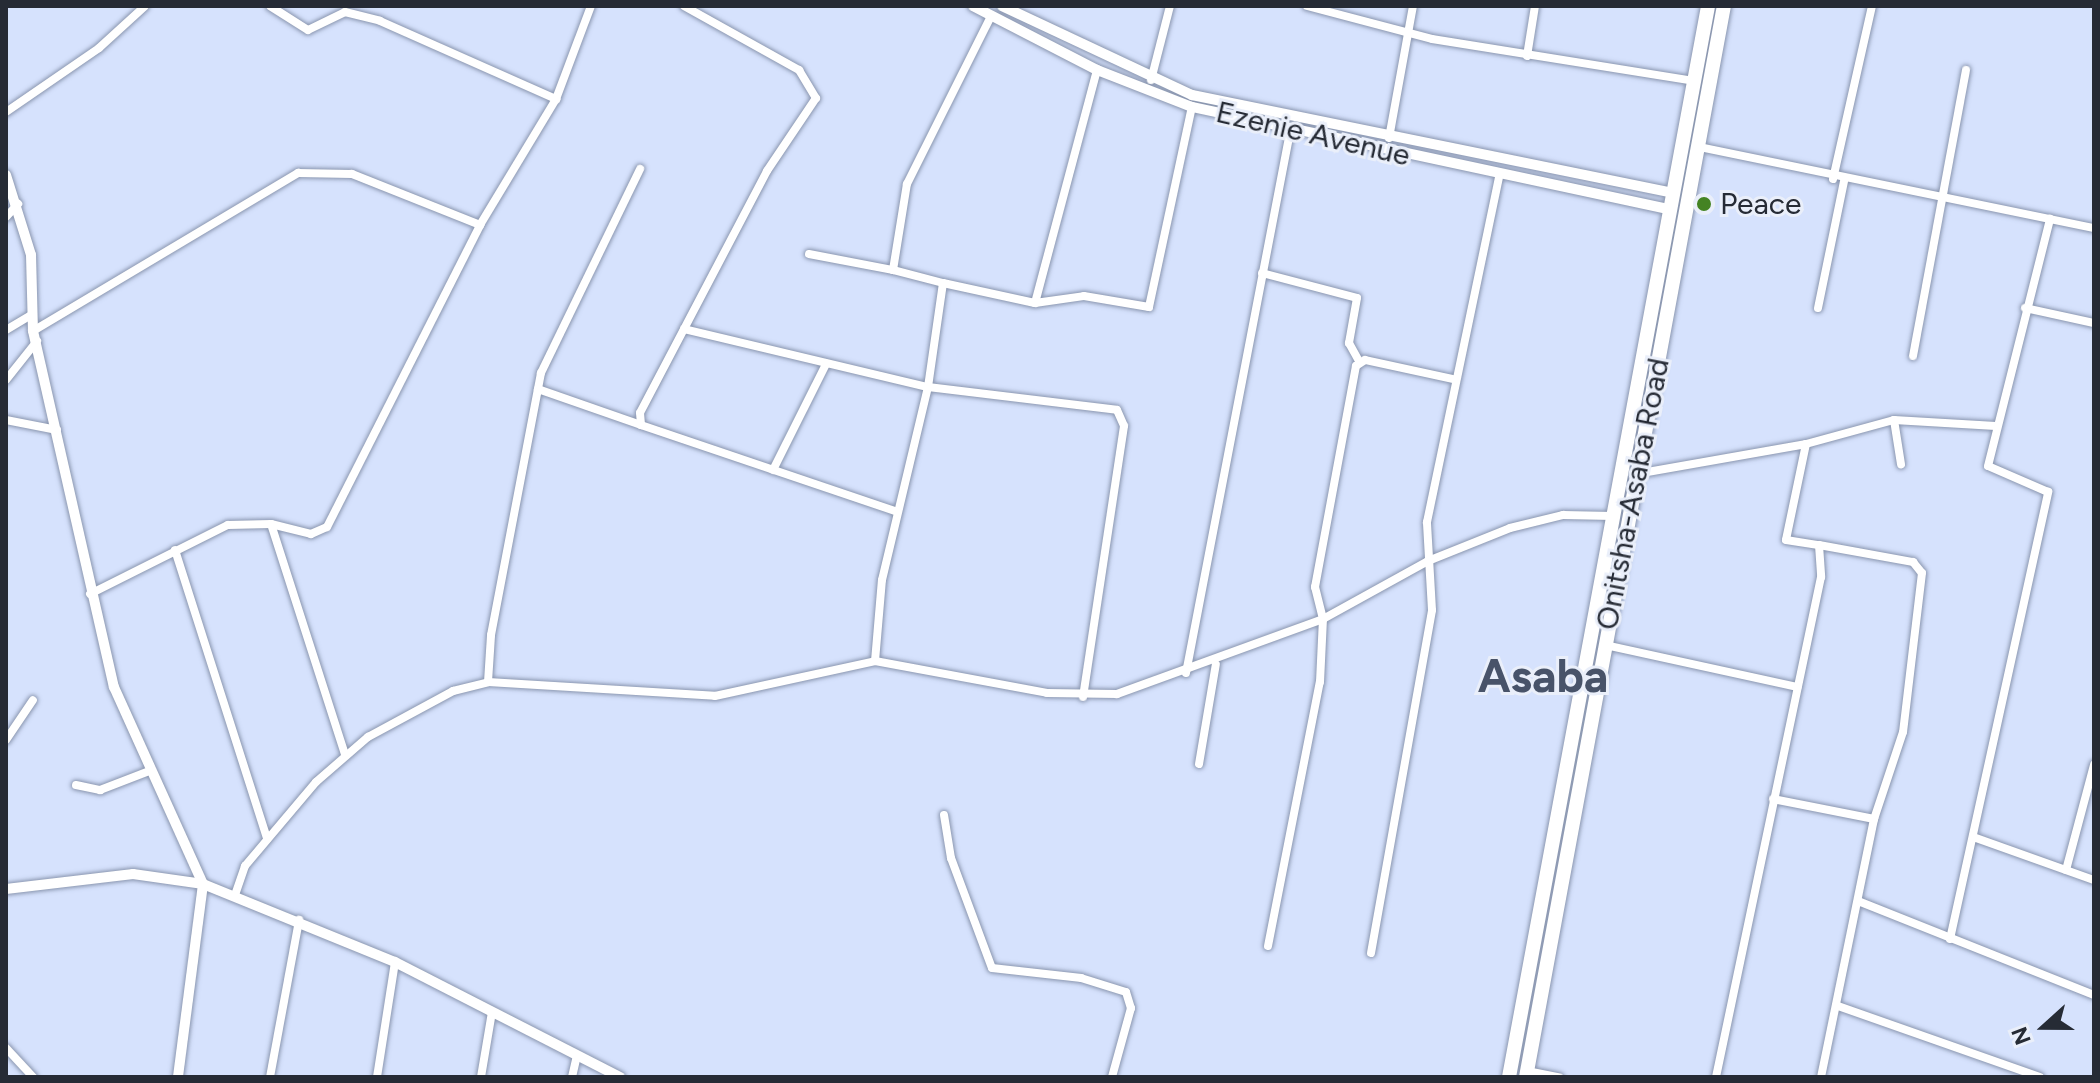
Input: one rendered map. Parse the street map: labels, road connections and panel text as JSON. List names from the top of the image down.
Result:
{
  "streets": {
    "highway": ["Onitsha-Asaba Road"],
    "street": ["Ezenie Avenue"]
  },
  "districts": ["Asaba"],
  "places": ["Peace"],
  "north": "left"
}
